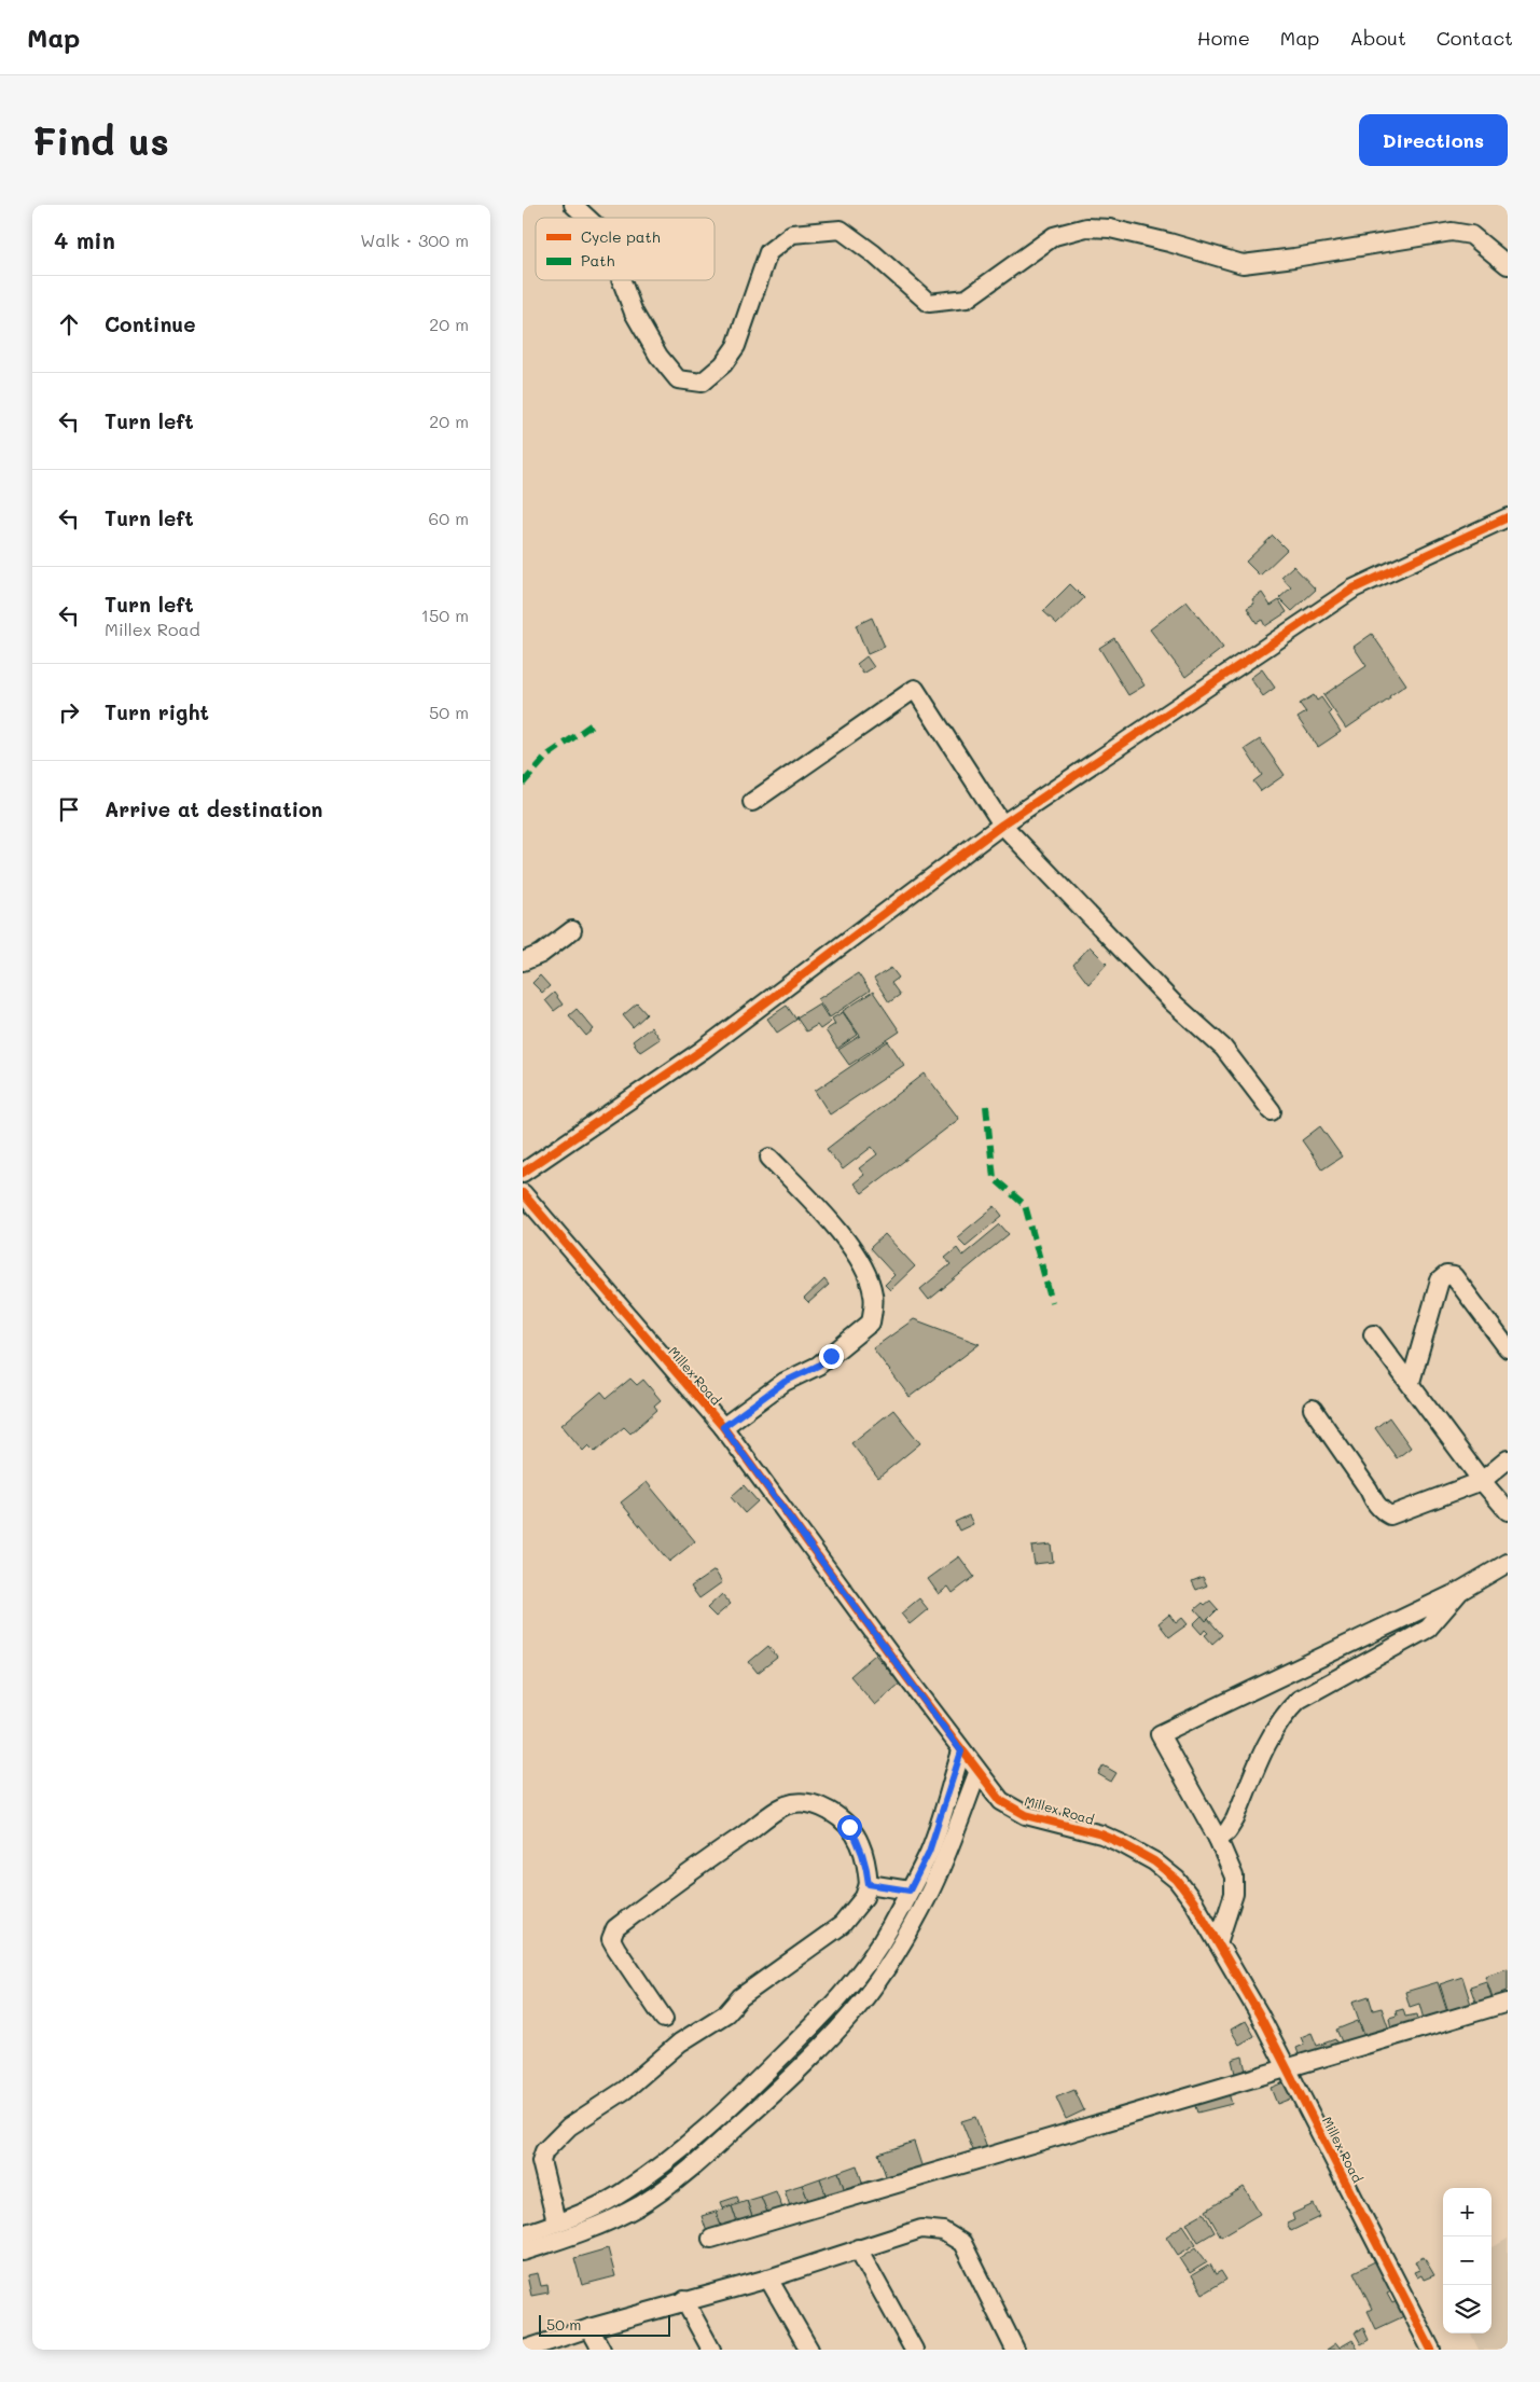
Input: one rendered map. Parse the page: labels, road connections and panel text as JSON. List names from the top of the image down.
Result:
{
  "streets": {
    "street": ["Millex Road"]
  },
  "legend": ["Cycle path", "Path"],
  "scale_bar": "50 m",
  "page": {
    "header": "Map",
    "nav": [
      "Home",
      "Map",
      "About",
      "Contact"
    ],
    "buttons": "Directions",
    "title": "Find us",
    "heading": ["4 min", "Walk · 300 m"],
    "list": [
      ["Continue", "20 m"],
      ["Turn left", "20 m"],
      ["Turn left", "60 m"],
      ["Turn left", "Millex Road", "150 m"],
      ["Turn right", "50 m"],
      "Arrive at destination"
    ],
    "map_buttons": ["+", "−"],
    "scale": "50 m"
  }
}
